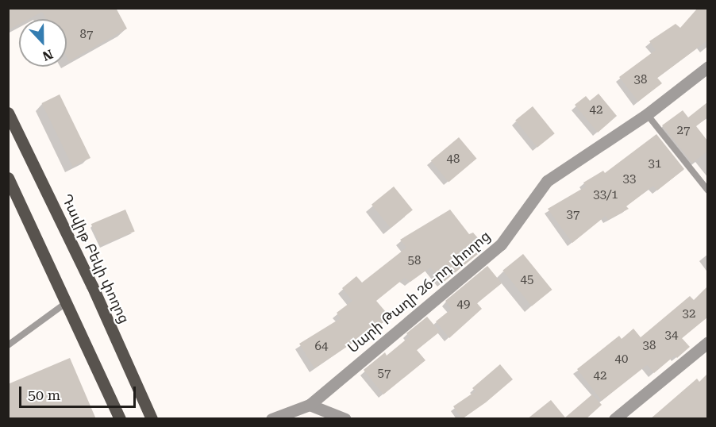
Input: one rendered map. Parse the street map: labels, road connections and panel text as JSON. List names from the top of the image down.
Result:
{
  "streets": {
    "main road": ["Դավիթ Բեկի փողոց"],
    "street": ["Սարի Թաղի 26-րդ փողոց"]
  },
  "house_numbers": [
    "87",
    "38",
    "42",
    "27",
    "48",
    "31",
    "33",
    "33/1",
    "37",
    "58",
    "45",
    "49",
    "32",
    "34",
    "38",
    "64",
    "40",
    "57",
    "42"
  ],
  "scale_bar": "50 m",
  "north": "bottom"
}
